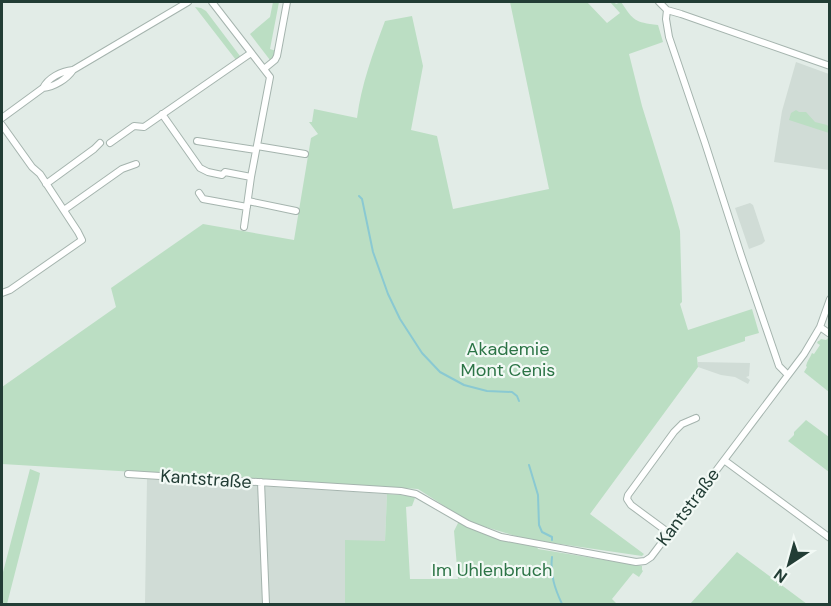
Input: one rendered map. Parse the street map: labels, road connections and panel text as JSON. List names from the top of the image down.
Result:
{
  "streets": {
    "street": ["Kantstraße"]
  },
  "parks": ["Akademie Mont Cenis", "Im Uhlenbruch"],
  "north": "bottom left"
}
